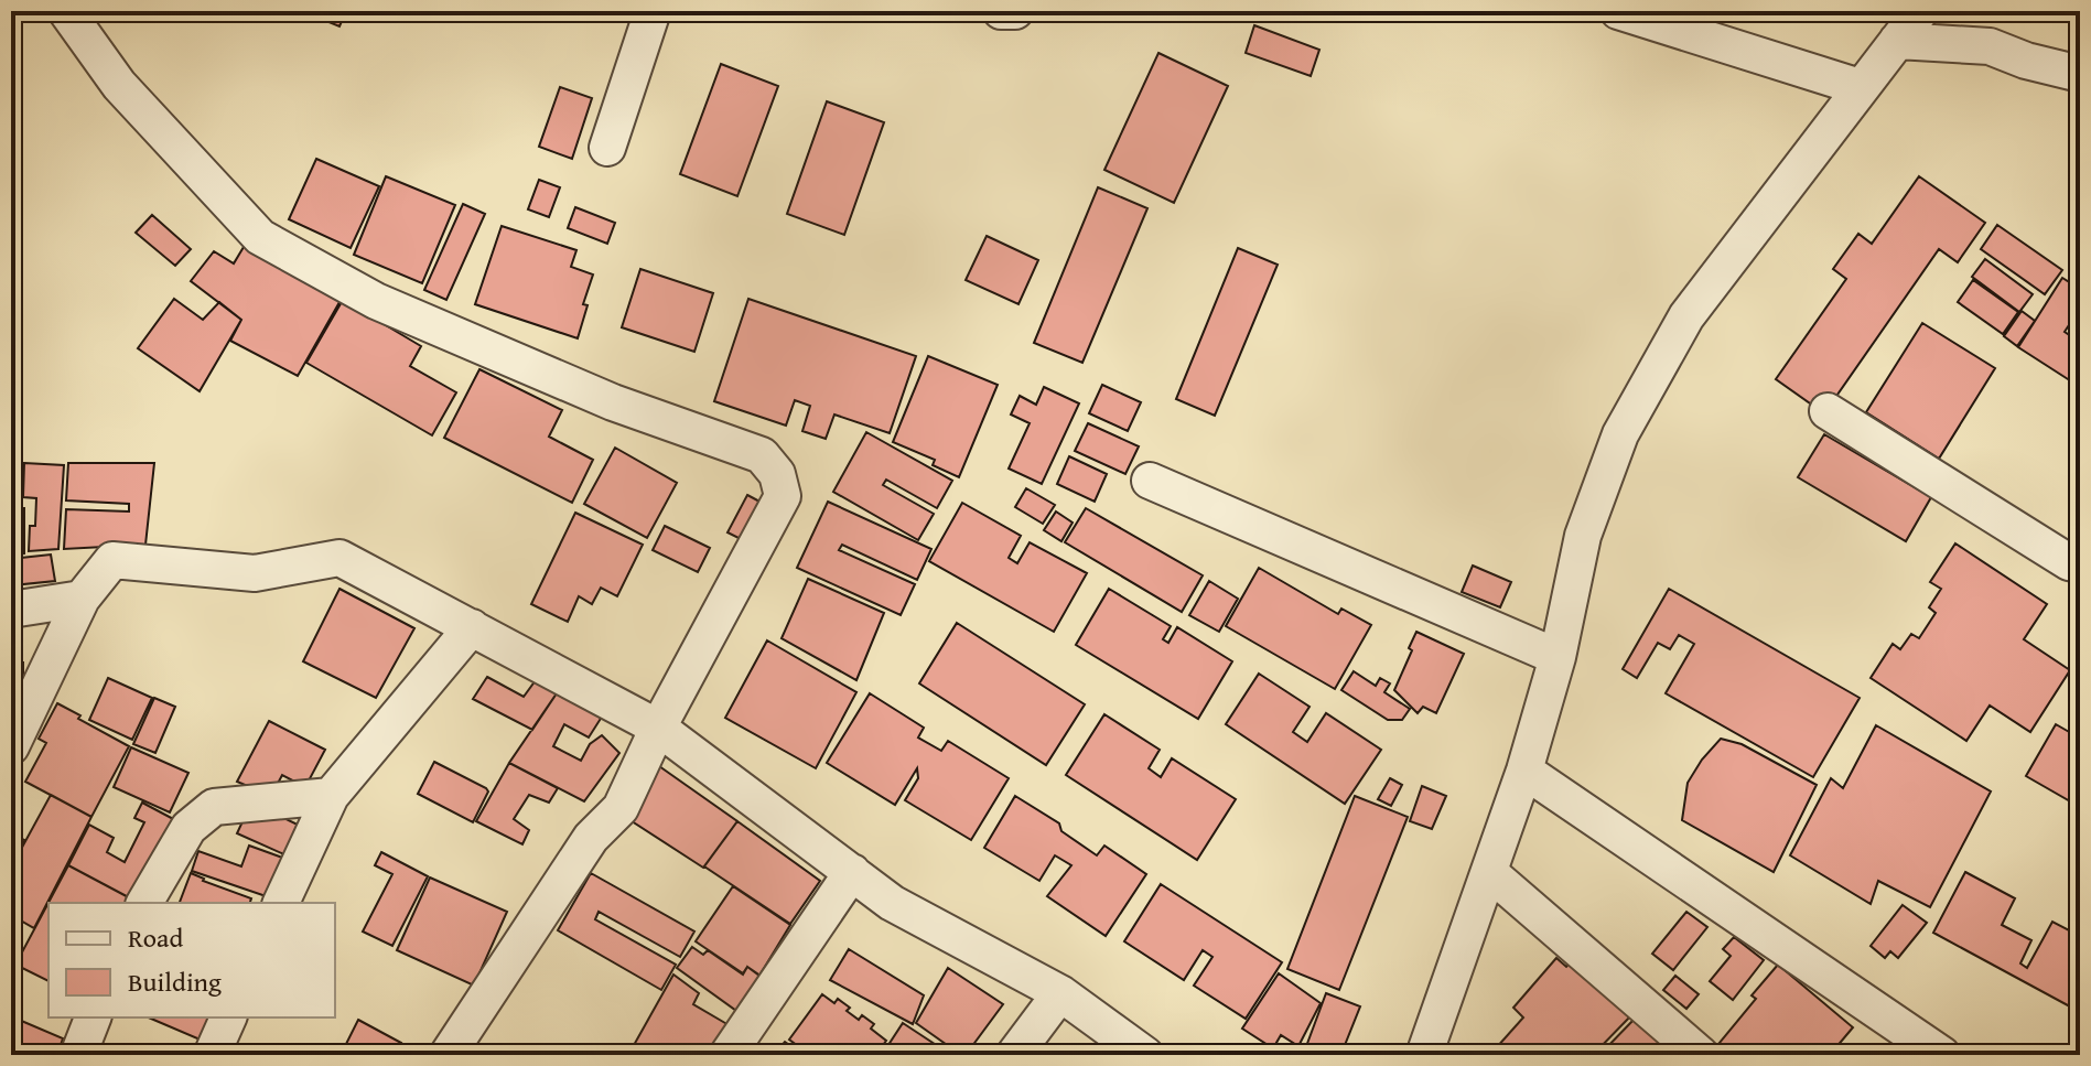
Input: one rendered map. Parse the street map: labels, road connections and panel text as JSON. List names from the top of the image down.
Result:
{
  "legend": ["Road", "Building"]
}
